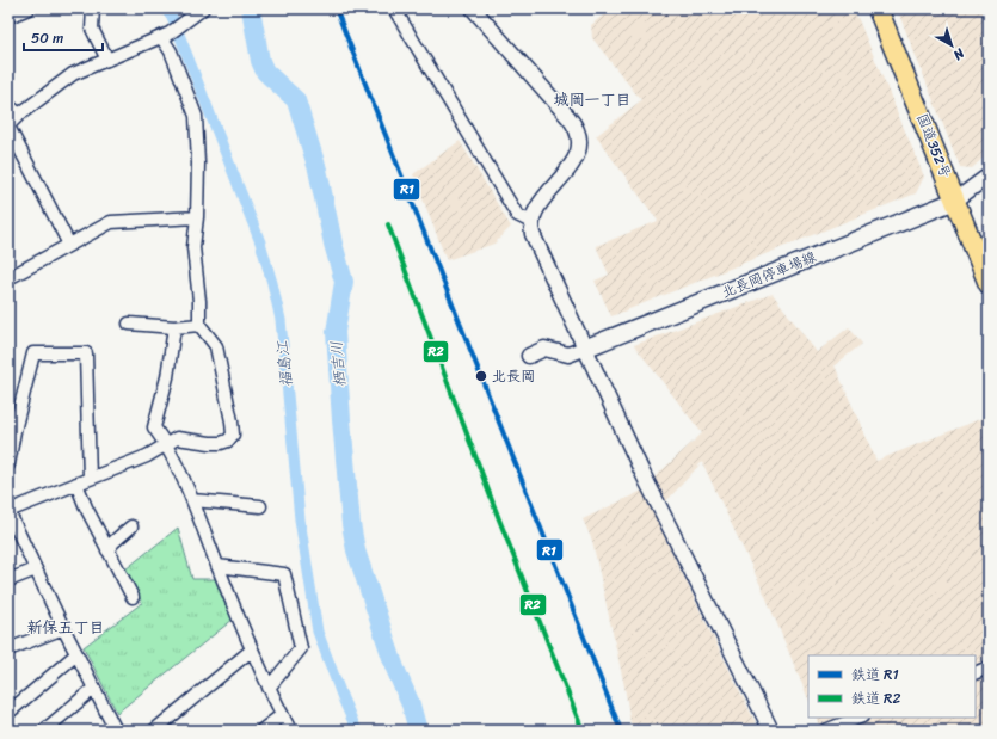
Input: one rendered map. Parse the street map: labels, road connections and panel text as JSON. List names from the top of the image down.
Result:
{
  "streets": {
    "highway": ["国道352号"],
    "main road": ["北長岡停車場線"]
  },
  "crossings": [
    ["国道352号", "北長岡停車場線"]
  ],
  "districts": ["城岡一丁目", "新保五丁目"],
  "water": ["福島江", "栖吉川"],
  "places": ["北長岡"],
  "lines": ["rail line R1", "rail line R2"],
  "legend": ["鉄道 R1", "鉄道 R2"],
  "scale_bar": "50 m",
  "north": "bottom right"
}
